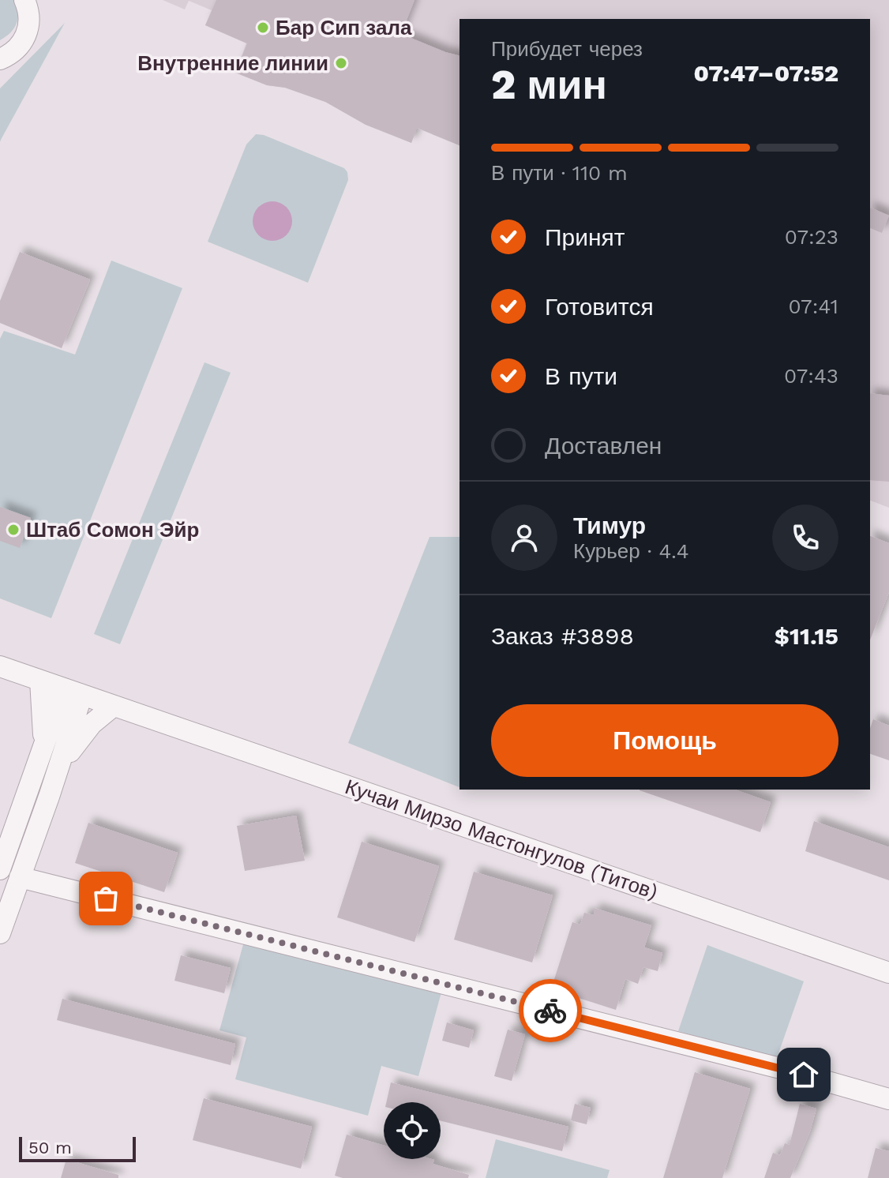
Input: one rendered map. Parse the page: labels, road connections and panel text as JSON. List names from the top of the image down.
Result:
{
  "streets": {
    "street": ["Кучаи Мирзо Мастонгулов (Титов)"]
  },
  "places": ["Бар Сип зала", "Внутренние линии", "Штаб Сомон Эйр"],
  "scale_bar": "50 m",
  "page": {
    "heading": ["2 мин", "Прибудет через", "07:47–07:52"],
    "panel": [
      "Тимур",
      "Курьер · 4.4",
      "Заказ #3898",
      "$11.15"
    ],
    "bar": "В пути · 110 m",
    "list": [
      ["Принят", "07:23"],
      ["Готовится", "07:41"],
      ["В пути", "07:43"],
      "Доставлен"
    ],
    "buttons": "Помощь",
    "scale": "50 m"
  }
}
